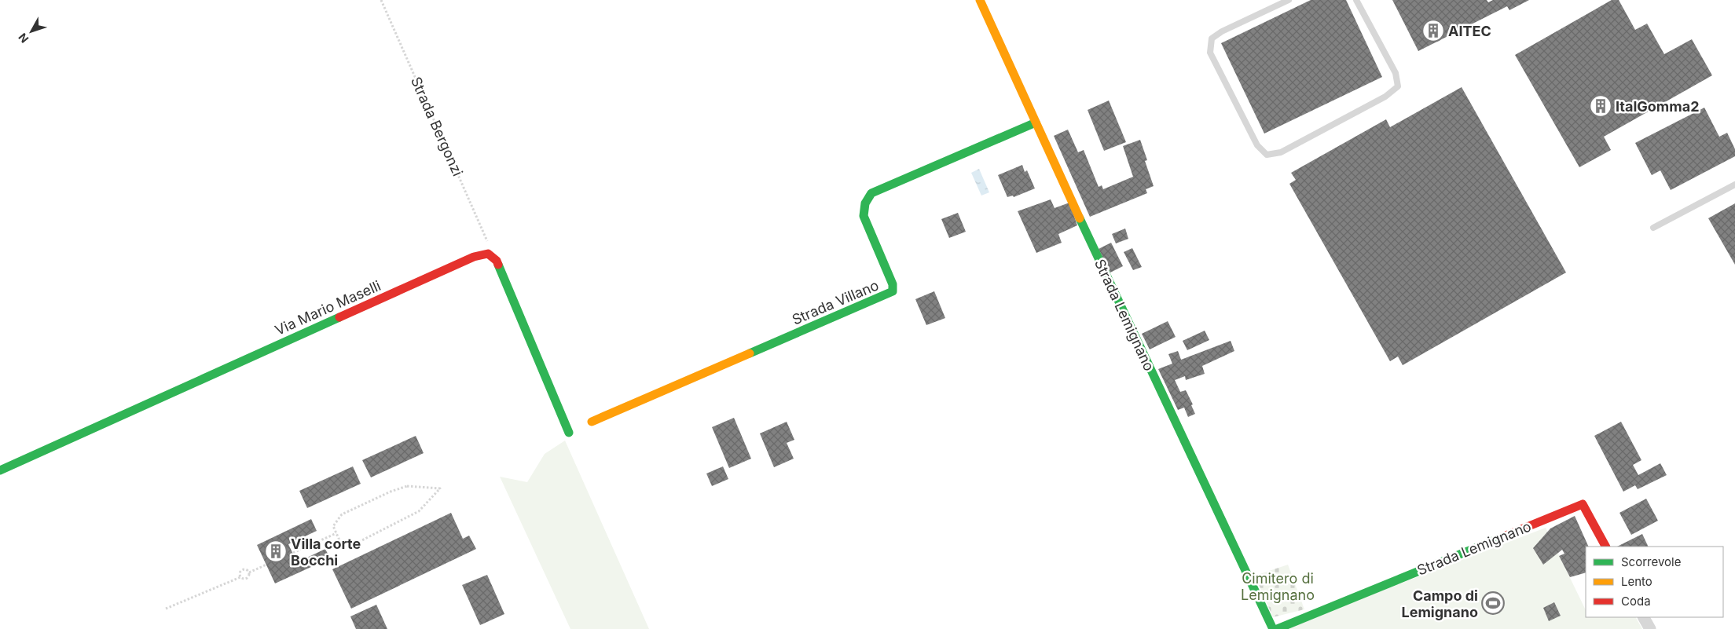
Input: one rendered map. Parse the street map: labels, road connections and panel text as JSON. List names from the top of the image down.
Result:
{
  "streets": {
    "street": ["Strada Villano", "Via Mario Maselli", "Strada Lemignano"],
    "path": ["Strada Bergonzi"]
  },
  "crossings": [
    ["Strada Bergonzi", "Via Mario Maselli"],
    ["Strada Villano", "Strada Lemignano"]
  ],
  "parks": ["Cimitero di Lemignano"],
  "places": {
    "building": ["AITEC", "ItalGomma2", "Villa corte Bocchi"],
    "sports": ["Campo di Lemignano"]
  },
  "legend": ["Scorrevole", "Lento", "Coda"],
  "north": "bottom left"
}
